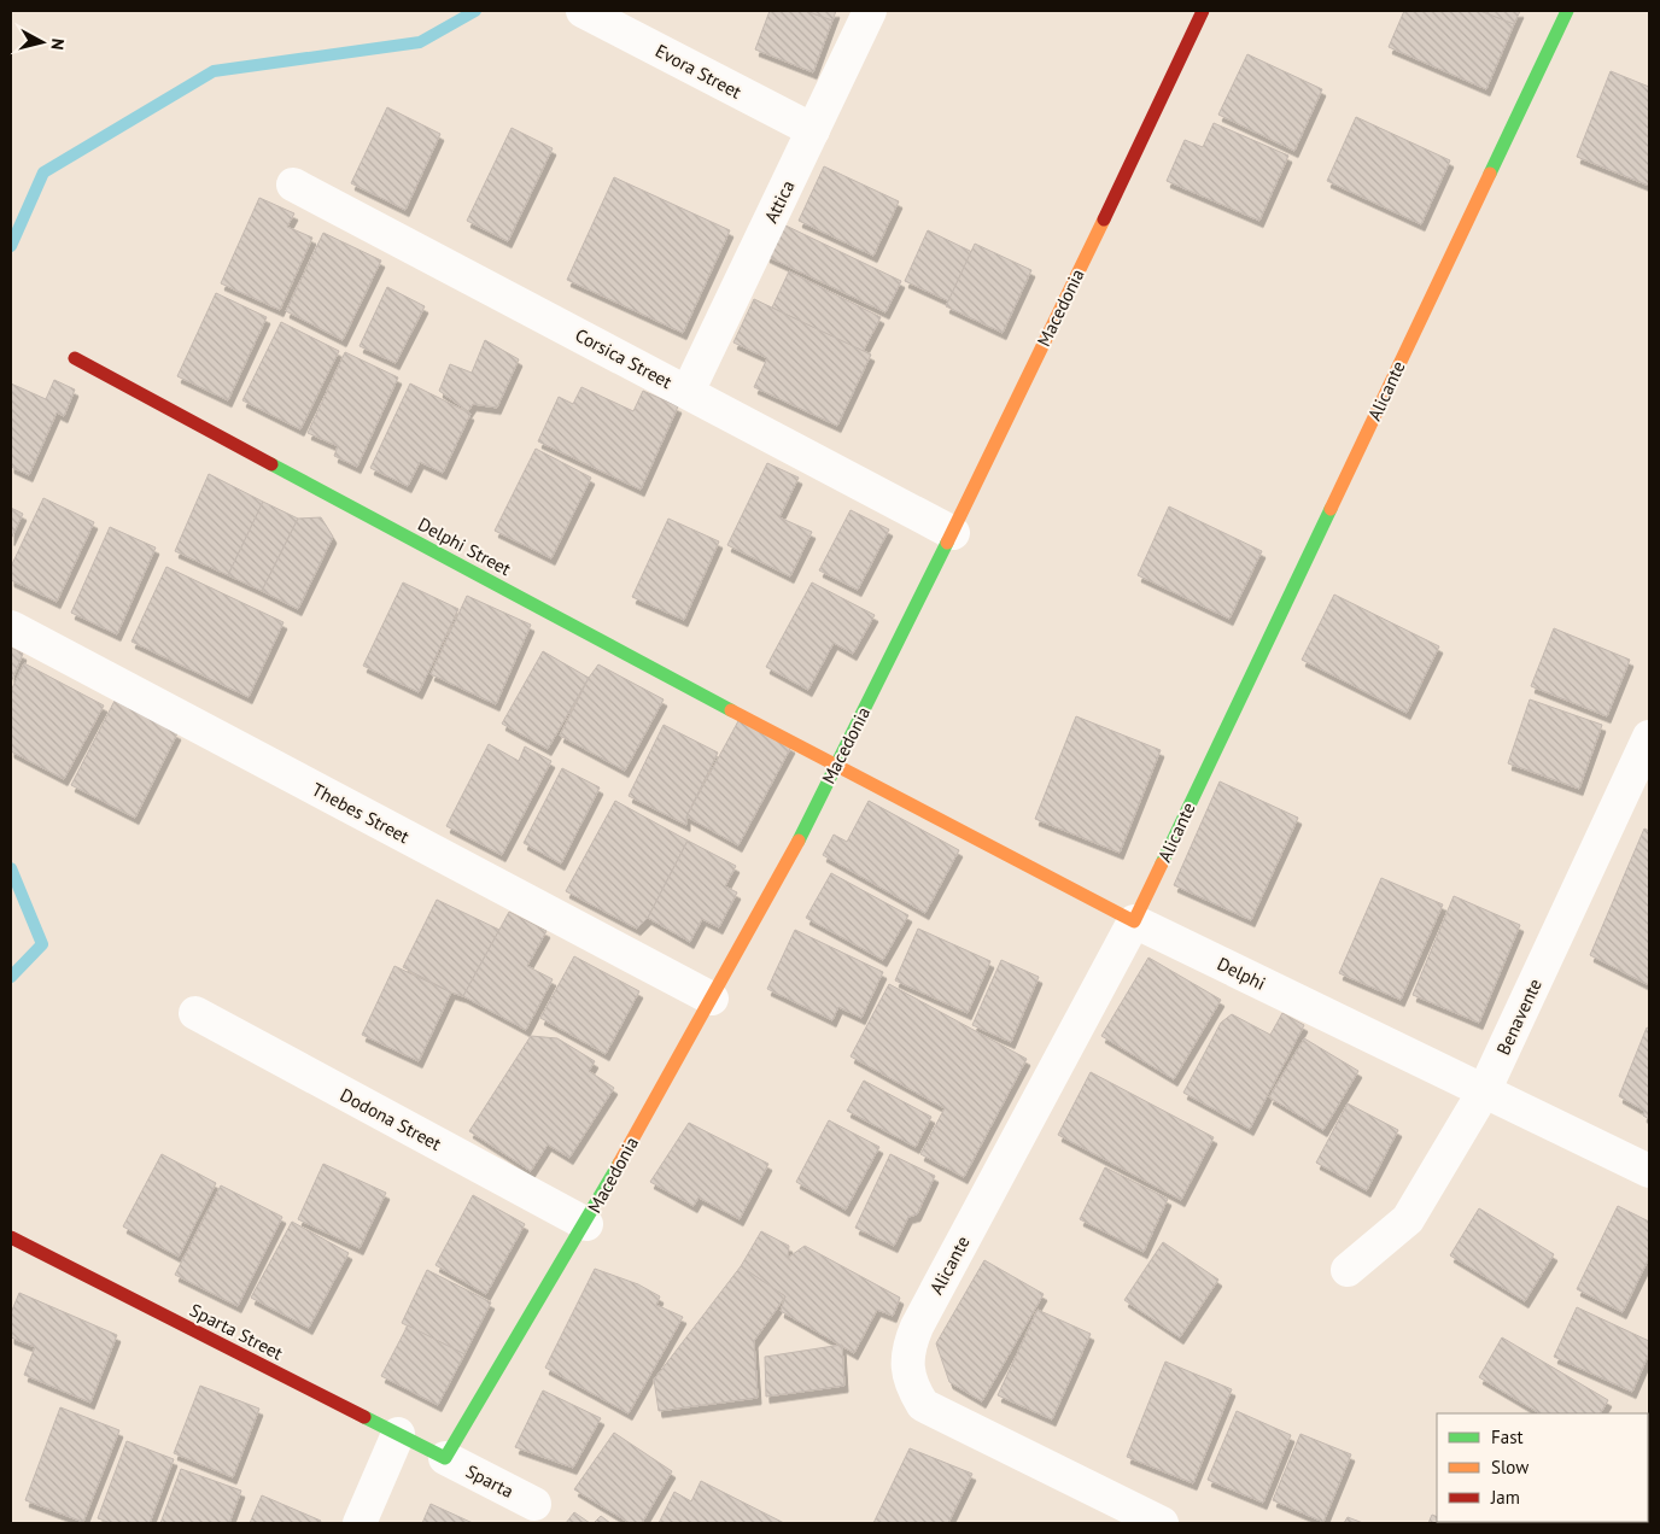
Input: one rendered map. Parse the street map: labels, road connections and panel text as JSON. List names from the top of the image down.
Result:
{
  "streets": {
    "street": [
      "Evora Street",
      "Attica",
      "Macedonia",
      "Corsica Street",
      "Alicante",
      "Delphi Street",
      "Thebes Street",
      "Delphi",
      "Benavente",
      "Dodona Street",
      "Sparta Street",
      "Sparta"
    ]
  },
  "crossings": [
    ["Evora Street", "Attica"],
    ["Attica", "Corsica Street"],
    ["Macedonia", "Corsica Street"],
    ["Macedonia", "Delphi Street"],
    ["Macedonia", "Thebes Street"],
    ["Macedonia", "Delphi"],
    ["Macedonia", "Dodona Street"],
    ["Macedonia", "Sparta Street"],
    ["Macedonia", "Sparta"],
    ["Alicante", "Delphi"],
    ["Delphi Street", "Delphi"],
    ["Delphi", "Benavente"],
    ["Sparta Street", "Sparta"]
  ],
  "legend": ["Fast", "Slow", "Jam"],
  "north": "right"
}
